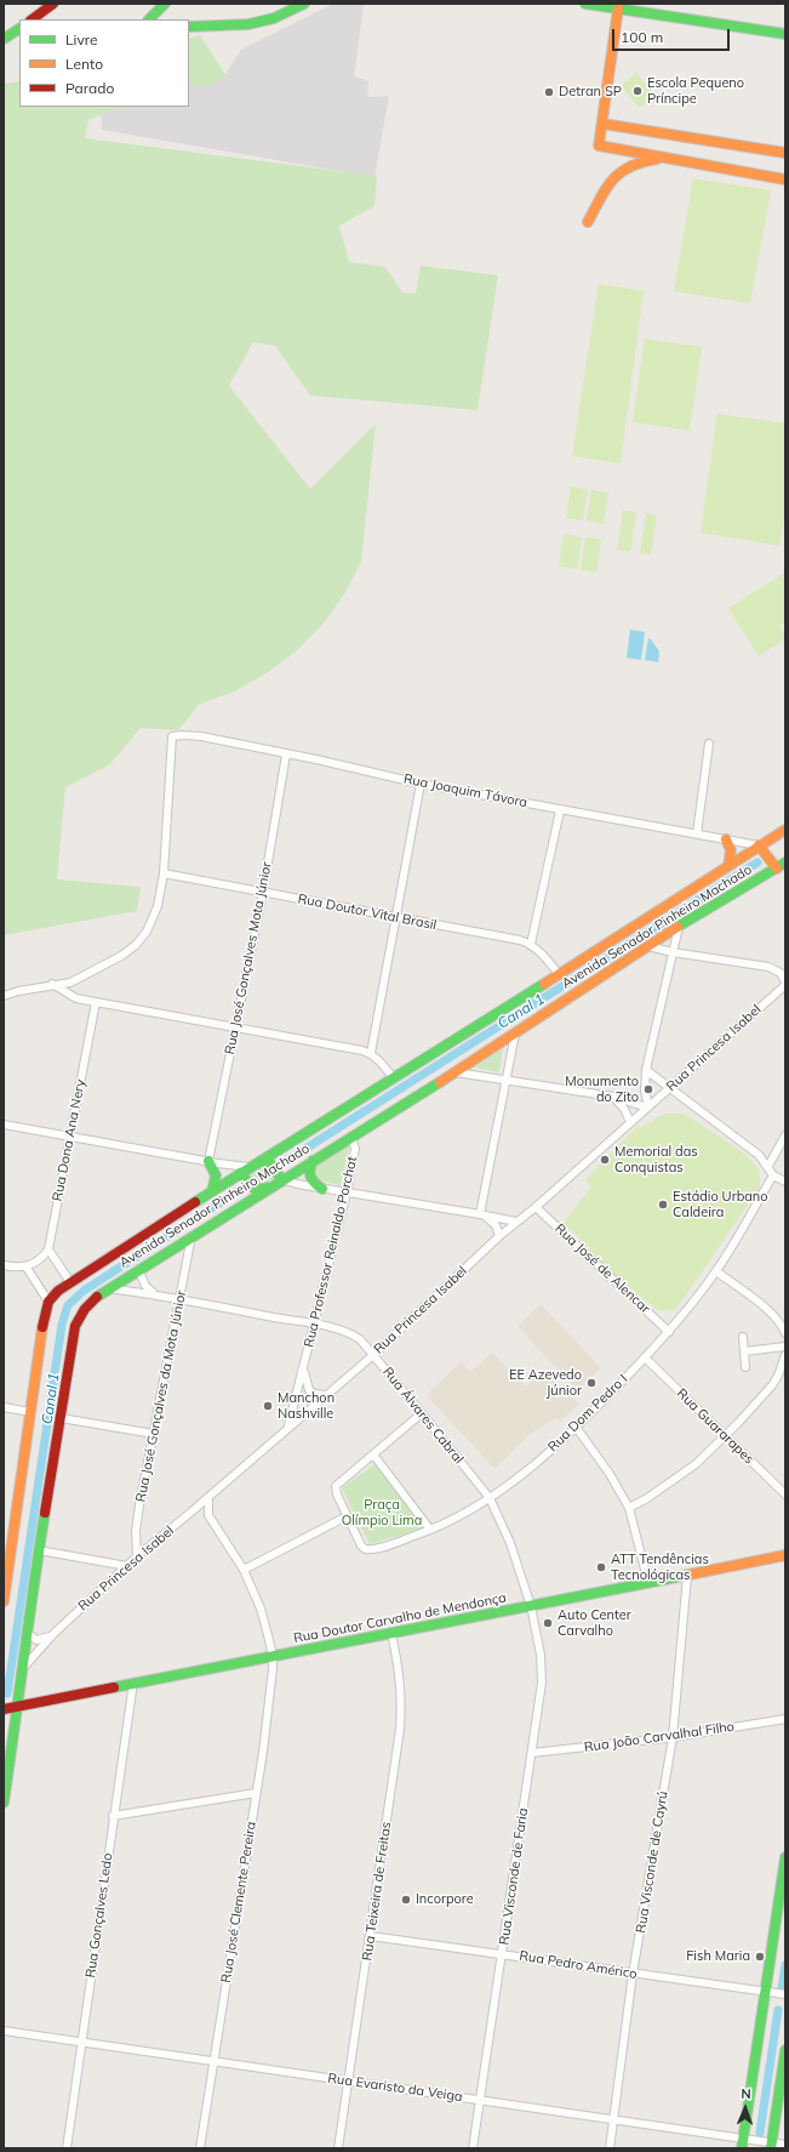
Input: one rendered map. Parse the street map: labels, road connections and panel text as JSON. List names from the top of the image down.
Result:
{
  "streets": {
    "main road": ["Avenida Senador Pinheiro Machado", "Rua Doutor Carvalho de Mendonça"],
    "street": [
      "Rua Joaquim Távora",
      "Rua Doutor Vital Brasil",
      "Rua José Gonçalves Mota Júnior",
      "Rua Princesa Isabel",
      "Rua Dona Ana Nery",
      "Rua Professor Reinaldo Porchat",
      "Rua José de Alencar",
      "Rua José Gonçalves da Mota Júnior",
      "Rua Dom Pedro I",
      "Rua Álvares Cabral",
      "Rua Guararapes",
      "Rua João Carvalhal Filho",
      "Rua Visconde de Cayrú",
      "Rua Visconde de Faria",
      "Rua Teixeira de Freitas",
      "Rua José Clemente Pereira",
      "Rua Gonçalves Ledo",
      "Rua Pedro Américo",
      "Rua Evaristo da Veiga"
    ]
  },
  "crossings": [
    ["Rua Joaquim Távora", "Rua Doutor Vital Brasil"],
    ["Rua Joaquim Távora", "Avenida Senador Pinheiro Machado"],
    ["Rua Joaquim Távora", "Rua José Gonçalves Mota Júnior"],
    ["Rua Doutor Vital Brasil", "Rua José Gonçalves Mota Júnior"],
    ["Avenida Senador Pinheiro Machado", "Rua Princesa Isabel"],
    ["Avenida Senador Pinheiro Machado", "Rua Professor Reinaldo Porchat"],
    ["Avenida Senador Pinheiro Machado", "Rua José Gonçalves da Mota Júnior"],
    ["Avenida Senador Pinheiro Machado", "Rua Álvares Cabral"],
    ["Avenida Senador Pinheiro Machado", "Rua Doutor Carvalho de Mendonça"],
    ["Rua Princesa Isabel", "Rua Professor Reinaldo Porchat"],
    ["Rua Princesa Isabel", "Rua José de Alencar"],
    ["Rua Princesa Isabel", "Rua José Gonçalves da Mota Júnior"],
    ["Rua Princesa Isabel", "Rua Álvares Cabral"],
    ["Rua Professor Reinaldo Porchat", "Rua Álvares Cabral"],
    ["Rua José de Alencar", "Rua Dom Pedro I"],
    ["Rua José Gonçalves da Mota Júnior", "Rua Álvares Cabral"],
    ["Rua Dom Pedro I", "Rua Álvares Cabral"],
    ["Rua Dom Pedro I", "Rua Guararapes"],
    ["Rua Álvares Cabral", "Rua Doutor Carvalho de Mendonça"],
    ["Rua Álvares Cabral", "Rua Visconde de Faria"],
    ["Rua Doutor Carvalho de Mendonça", "Rua Visconde de Cayrú"],
    ["Rua Doutor Carvalho de Mendonça", "Rua Visconde de Faria"],
    ["Rua Doutor Carvalho de Mendonça", "Rua Teixeira de Freitas"],
    ["Rua Doutor Carvalho de Mendonça", "Rua José Clemente Pereira"],
    ["Rua Doutor Carvalho de Mendonça", "Rua Gonçalves Ledo"],
    ["Rua João Carvalhal Filho", "Rua Visconde de Cayrú"],
    ["Rua João Carvalhal Filho", "Rua Visconde de Faria"],
    ["Rua Visconde de Cayrú", "Rua Pedro Américo"],
    ["Rua Visconde de Cayrú", "Rua Evaristo da Veiga"],
    ["Rua Visconde de Faria", "Rua Pedro Américo"],
    ["Rua Visconde de Faria", "Rua Evaristo da Veiga"],
    ["Rua Teixeira de Freitas", "Rua Pedro Américo"],
    ["Rua Teixeira de Freitas", "Rua Evaristo da Veiga"],
    ["Rua José Clemente Pereira", "Rua Evaristo da Veiga"],
    ["Rua Gonçalves Ledo", "Rua Evaristo da Veiga"]
  ],
  "water": ["Canal 1"],
  "parks": ["Praça Olímpio Lima"],
  "places": [
    "Escola Pequeno Príncipe",
    "Detran SP",
    "Monumento do Zito",
    "Memorial das Conquistas",
    "Estádio Urbano Caldeira",
    "EE Azevedo Júnior",
    "Manchon Nashville",
    "ATT Tendências Tecnológicas",
    "Auto Center Carvalho",
    "Incorpore",
    "Fish Maria"
  ],
  "legend": ["Livre", "Lento", "Parado"],
  "scale_bar": "100 m",
  "north": "top"
}
